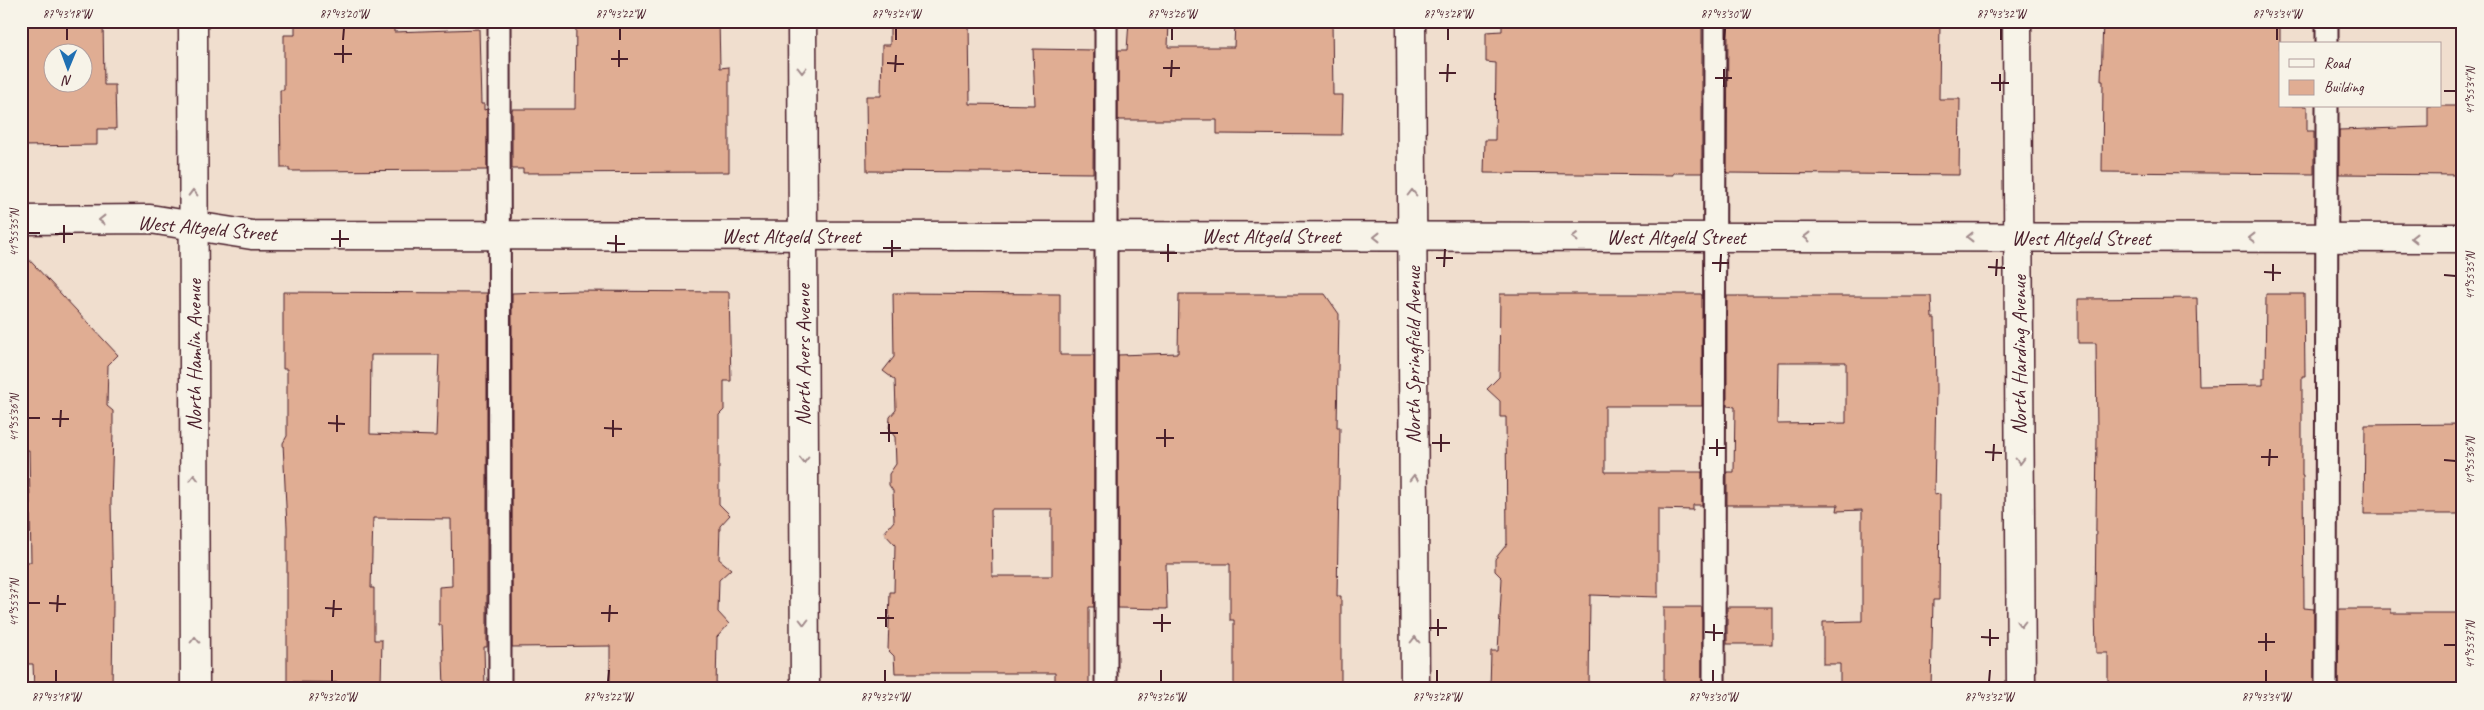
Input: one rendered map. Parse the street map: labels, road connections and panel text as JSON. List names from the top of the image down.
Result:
{
  "streets": {
    "street": [
      "West Altgeld Street",
      "North Hamlin Avenue",
      "North Avers Avenue",
      "North Springfield Avenue",
      "North Harding Avenue"
    ]
  },
  "crossings": [
    ["West Altgeld Street", "North Hamlin Avenue"],
    ["West Altgeld Street", "North Avers Avenue"],
    ["West Altgeld Street", "North Springfield Avenue"],
    ["West Altgeld Street", "North Harding Avenue"]
  ],
  "one_way": [
    "West Altgeld Street",
    "North Hamlin Avenue",
    "North Avers Avenue",
    "North Springfield Avenue",
    "North Harding Avenue"
  ],
  "legend": ["Road", "Building"],
  "north": "bottom",
  "coordinates": [
    "87°43'18\"W",
    "87°43'20\"W",
    "87°43'22\"W",
    "87°43'24\"W",
    "87°43'26\"W",
    "87°43'28\"W",
    "87°43'30\"W",
    "87°43'32\"W",
    "87°43'34\"W",
    "41°55'34\"N",
    "41°55'35\"N",
    "41°55'36\"N",
    "41°55'37\"N"
  ]
}
